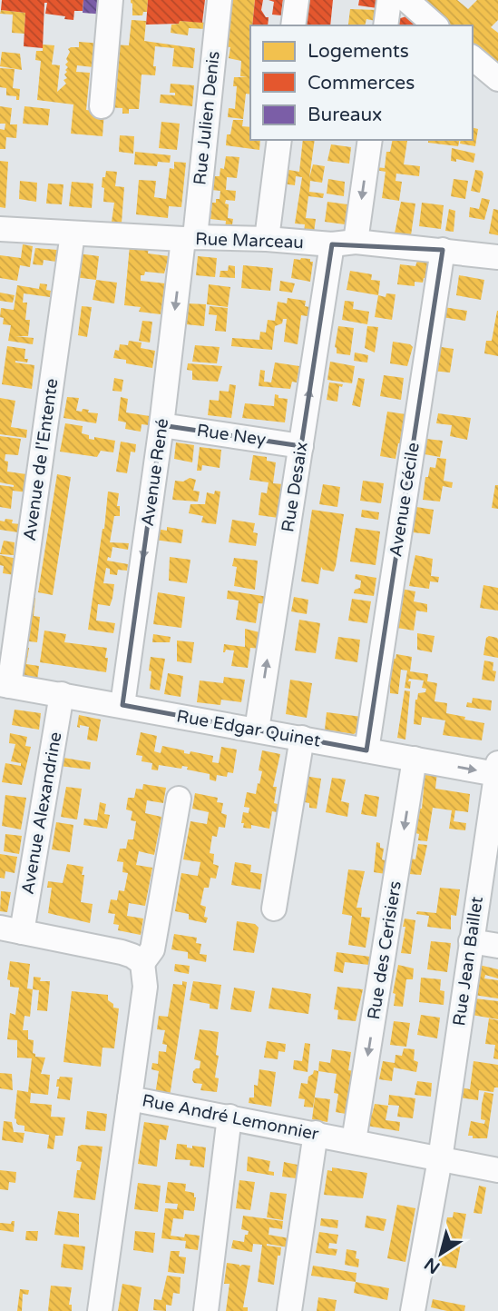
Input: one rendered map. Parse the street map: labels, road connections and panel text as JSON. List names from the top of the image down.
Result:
{
  "streets": {
    "street": [
      "Rue Julien Denis",
      "Rue Marceau",
      "Rue Ney",
      "Avenue de l'Entente",
      "Avenue René",
      "Rue Desaix",
      "Avenue Cécile",
      "Rue Edgar Quinet",
      "Avenue Alexandrine",
      "Rue des Cerisiers",
      "Rue Jean Baillet",
      "Rue André Lemonnier"
    ]
  },
  "crossings": [
    ["Rue Julien Denis", "Rue Marceau"],
    ["Rue Julien Denis", "Avenue René"],
    ["Rue Marceau", "Avenue de l'Entente"],
    ["Rue Marceau", "Avenue René"],
    ["Rue Marceau", "Rue Desaix"],
    ["Rue Marceau", "Avenue Cécile"],
    ["Rue Ney", "Avenue René"],
    ["Rue Ney", "Rue Desaix"],
    ["Avenue de l'Entente", "Rue Edgar Quinet"],
    ["Avenue René", "Rue Edgar Quinet"],
    ["Rue Desaix", "Rue Edgar Quinet"],
    ["Avenue Cécile", "Rue Edgar Quinet"],
    ["Rue Edgar Quinet", "Avenue Alexandrine"],
    ["Rue Edgar Quinet", "Rue des Cerisiers"],
    ["Rue Edgar Quinet", "Rue Jean Baillet"],
    ["Rue des Cerisiers", "Rue André Lemonnier"],
    ["Rue Jean Baillet", "Rue André Lemonnier"]
  ],
  "one_way": ["Avenue René", "Rue Desaix"],
  "legend": ["Logements", "Commerces", "Bureaux"],
  "north": "bottom left"
}
